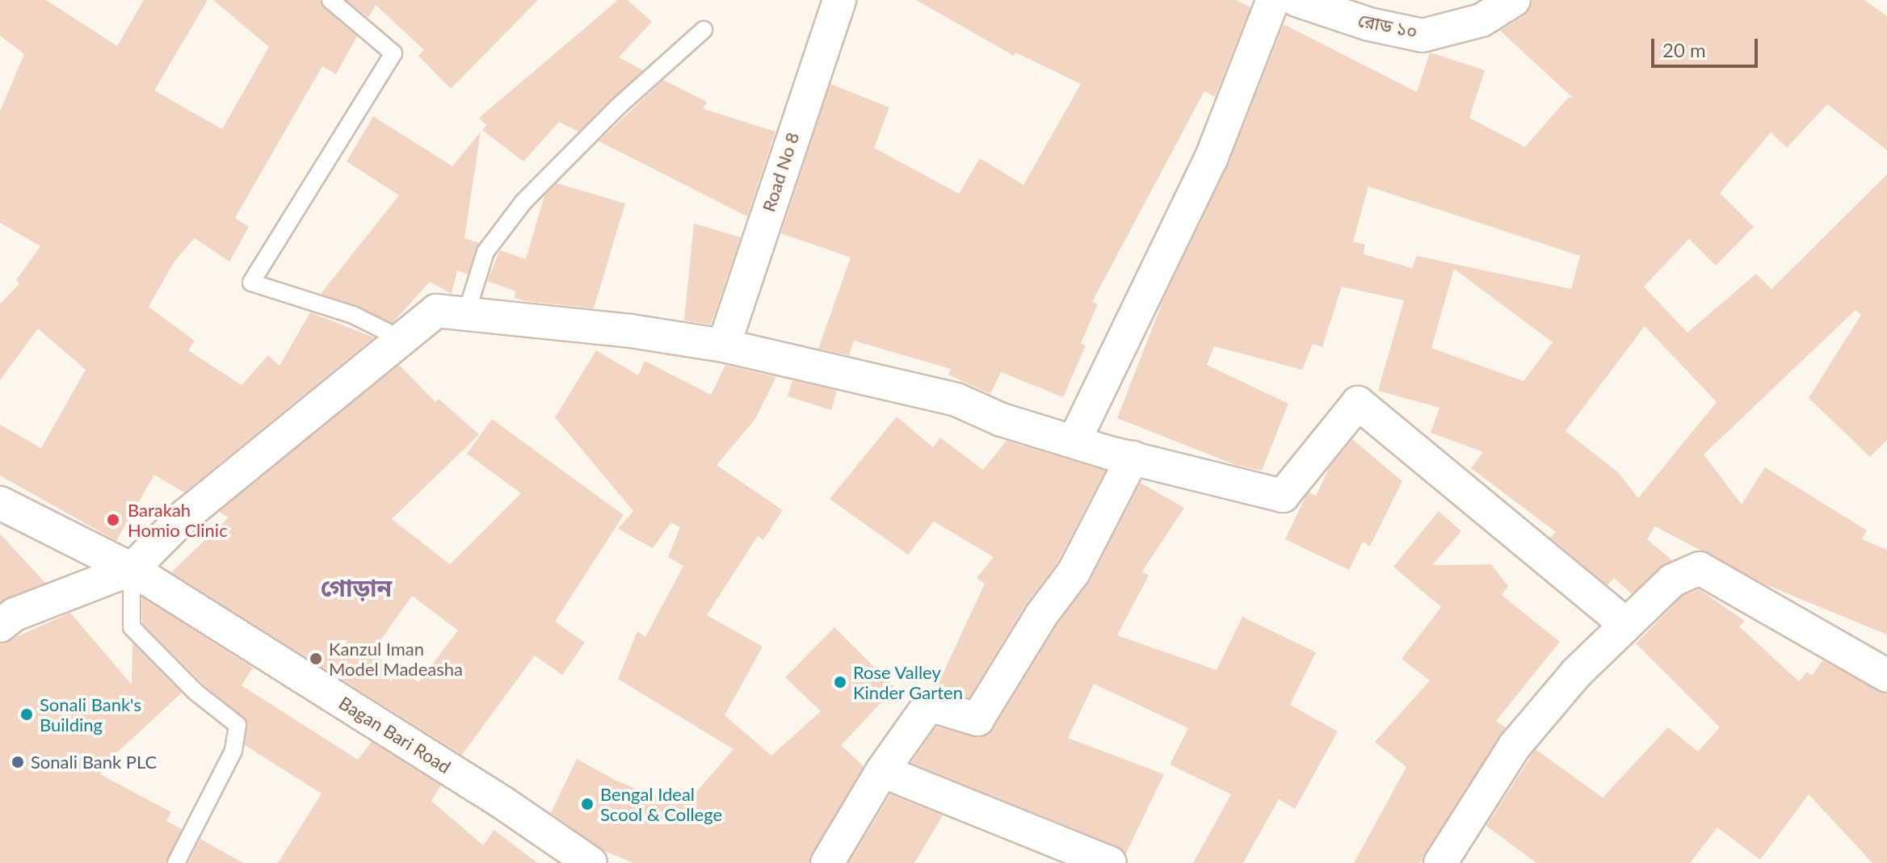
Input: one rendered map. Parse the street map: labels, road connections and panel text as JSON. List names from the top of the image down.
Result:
{
  "streets": {
    "street": ["রোড ১০", "Road No 8", "Bagan Bari Road"]
  },
  "districts": ["গোড়ান"],
  "places": [
    "Barakah Homio Clinic",
    "Kanzul Iman Model Madeasha",
    "Rose Valley Kinder Garten",
    "Sonali Bank's Building",
    "Sonali Bank PLC",
    "Bengal Ideal Scool & College"
  ],
  "scale_bar": "20 m"
}
